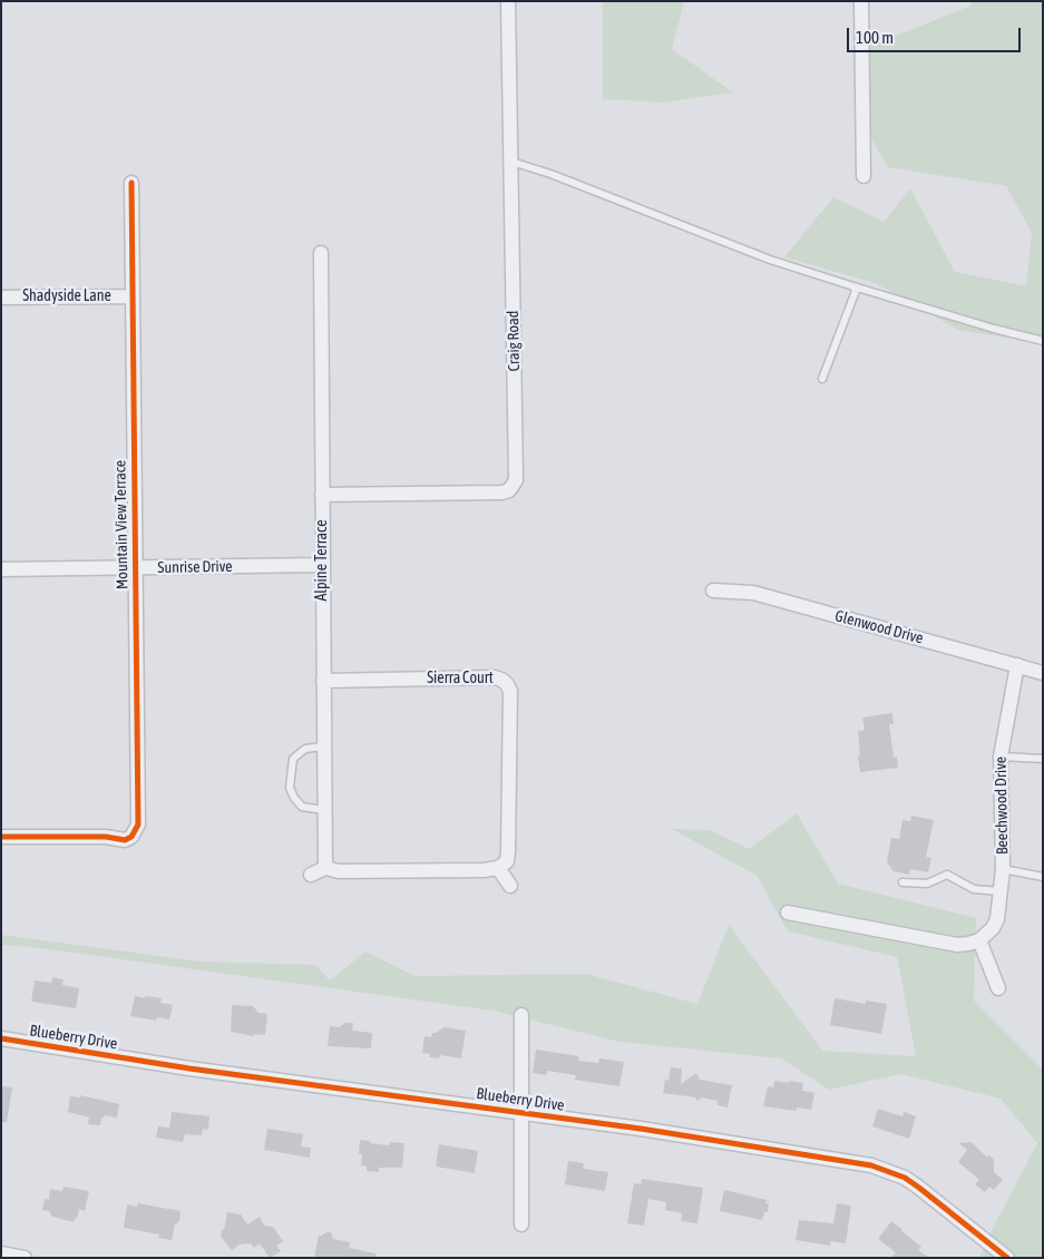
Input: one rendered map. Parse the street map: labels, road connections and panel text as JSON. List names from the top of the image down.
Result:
{
  "streets": {
    "street": [
      "Shadyside Lane",
      "Craig Road",
      "Mountain View Terrace",
      "Alpine Terrace",
      "Sunrise Drive",
      "Glenwood Drive",
      "Sierra Court",
      "Beechwood Drive",
      "Blueberry Drive"
    ]
  },
  "crossings": [
    ["Shadyside Lane", "Mountain View Terrace"],
    ["Craig Road", "Alpine Terrace"],
    ["Mountain View Terrace", "Sunrise Drive"],
    ["Alpine Terrace", "Sunrise Drive"],
    ["Alpine Terrace", "Sierra Court"],
    ["Glenwood Drive", "Beechwood Drive"]
  ],
  "scale_bar": "100 m"
}
